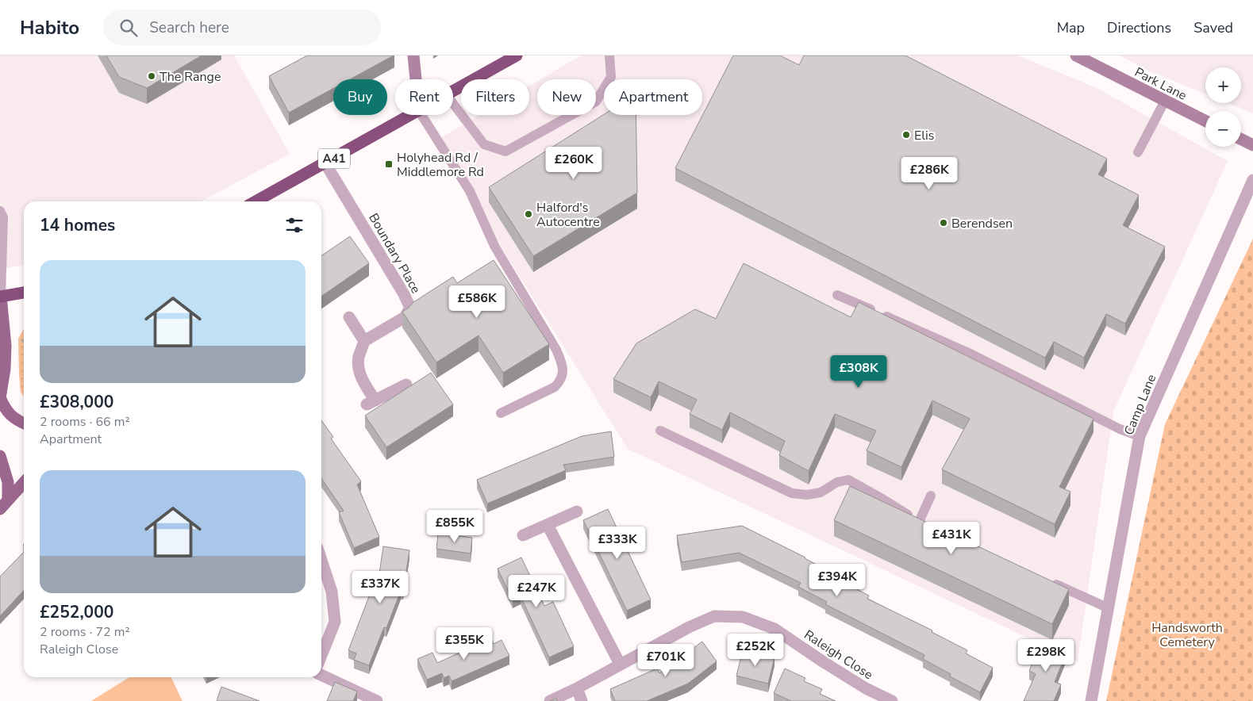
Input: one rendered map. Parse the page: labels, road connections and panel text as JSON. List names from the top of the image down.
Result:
{
  "streets": {
    "highway": ["A41"],
    "street": [
      "Park Lane",
      "Boundary Place",
      "Camp Lane",
      "Raleigh Close"
    ]
  },
  "crossings": [
    ["A41", "Boundary Place"]
  ],
  "parks": ["Handsworth Cemetery"],
  "places": {
    "other": [
      "The Range",
      "Elis",
      "Halford's Autocentre",
      "Berendsen"
    ],
    "transit": ["Holyhead Rd / Middlemore Rd"]
  },
  "page": {
    "header": "Habito",
    "search": "Search here",
    "nav": ["Map", "Directions", "Saved"],
    "map_buttons": ["+", "−"],
    "chip": [
      "Buy",
      "Rent",
      "Filters",
      "New",
      "Apartment"
    ],
    "price": [
      "£260K",
      "£286K",
      "£586K",
      "£308K",
      "£855K",
      "£431K",
      "£333K",
      "£394K",
      "£337K",
      "£247K",
      "£355K",
      "£252K",
      "£298K",
      "£701K"
    ],
    "heading": "14 homes",
    "list": [
      {
        "name": "£308,000",
        "note": "2 rooms · 66 m² · Apartment"
      },
      {
        "name": "£252,000",
        "note": "2 rooms · 72 m² · Raleigh Close"
      }
    ]
  }
}
